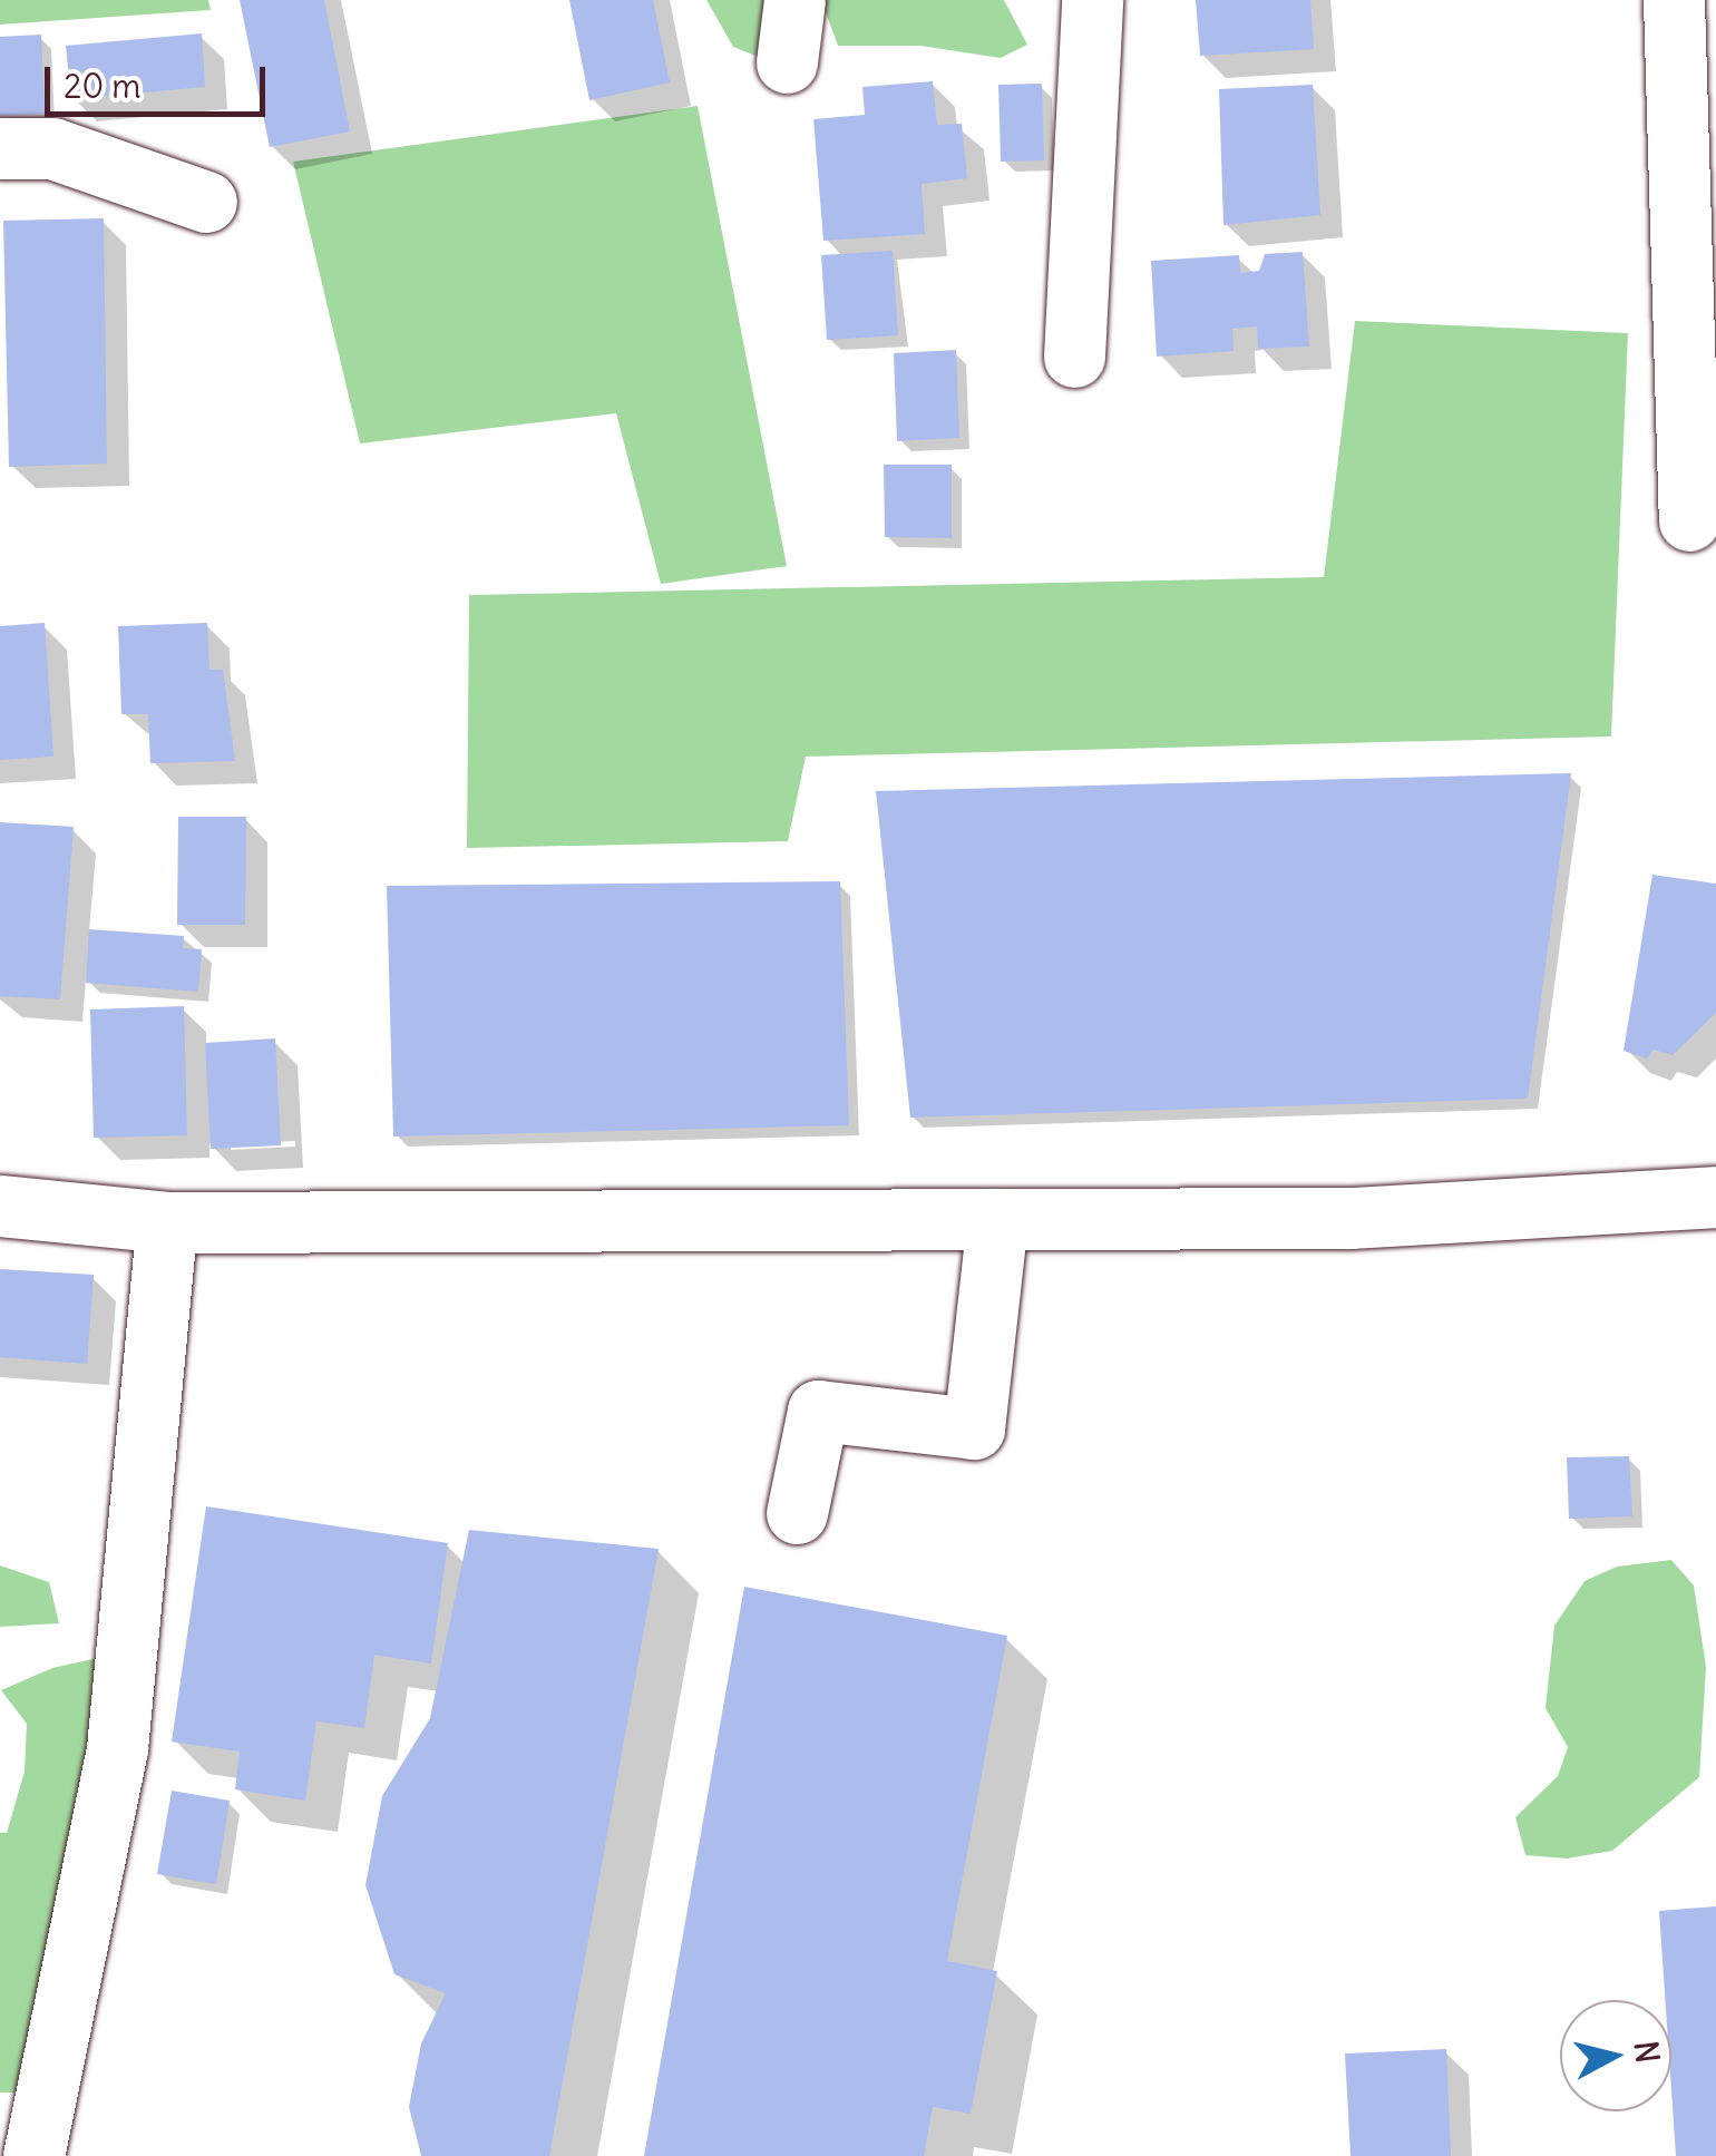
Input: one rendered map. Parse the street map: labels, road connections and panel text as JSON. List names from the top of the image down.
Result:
{
  "scale_bar": "20 m",
  "north": "right"
}
